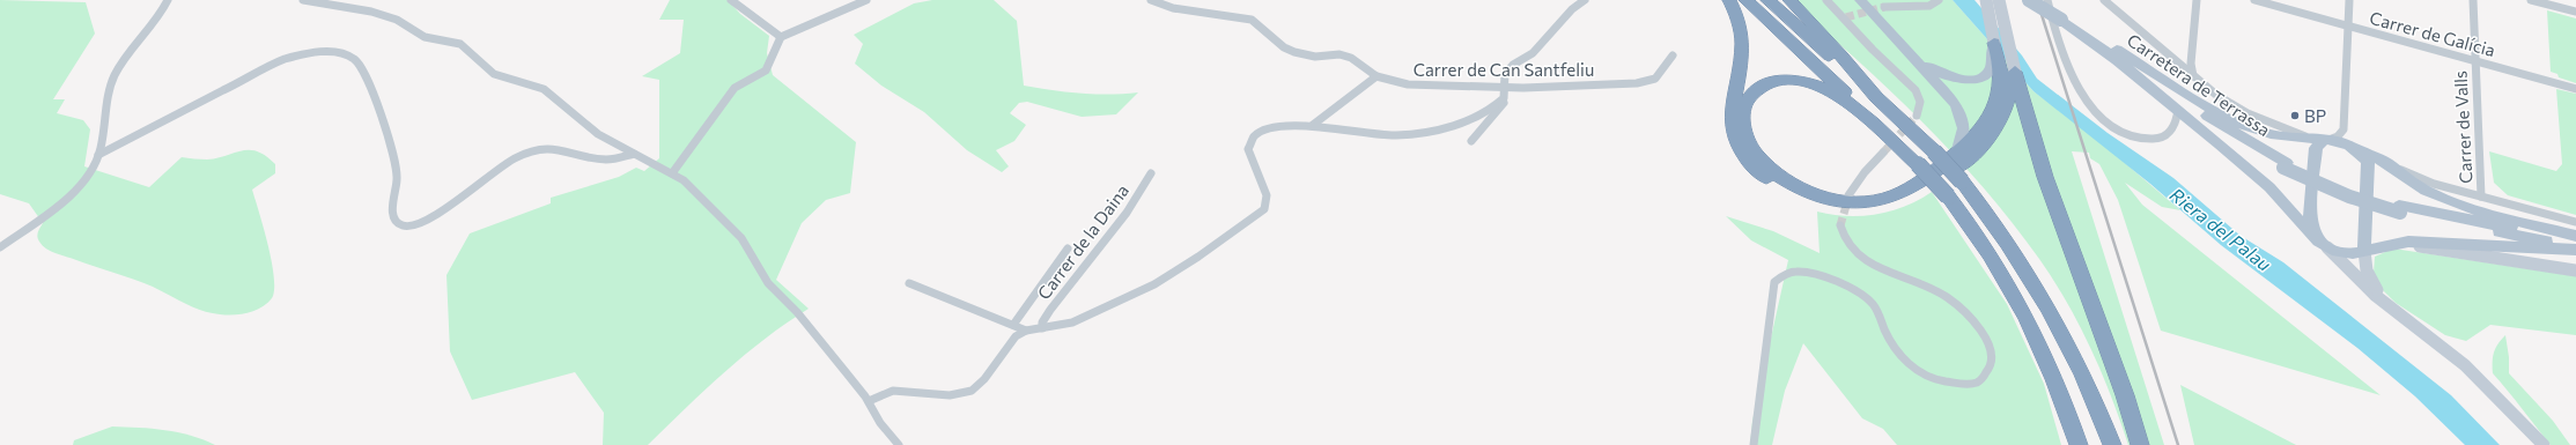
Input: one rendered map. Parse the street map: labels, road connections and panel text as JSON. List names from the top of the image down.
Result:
{
  "streets": {
    "main road": ["Carretera de Terrassa"],
    "street": [
      "Carrer de Galícia",
      "Carrer de Can Santfeliu",
      "Carrer de Valls",
      "Carrer de la Daina"
    ]
  },
  "crossings": [
    ["Carrer de Galícia", "Carrer de Valls"]
  ],
  "water": ["Riera del Palau"],
  "places": ["BP"]
}
